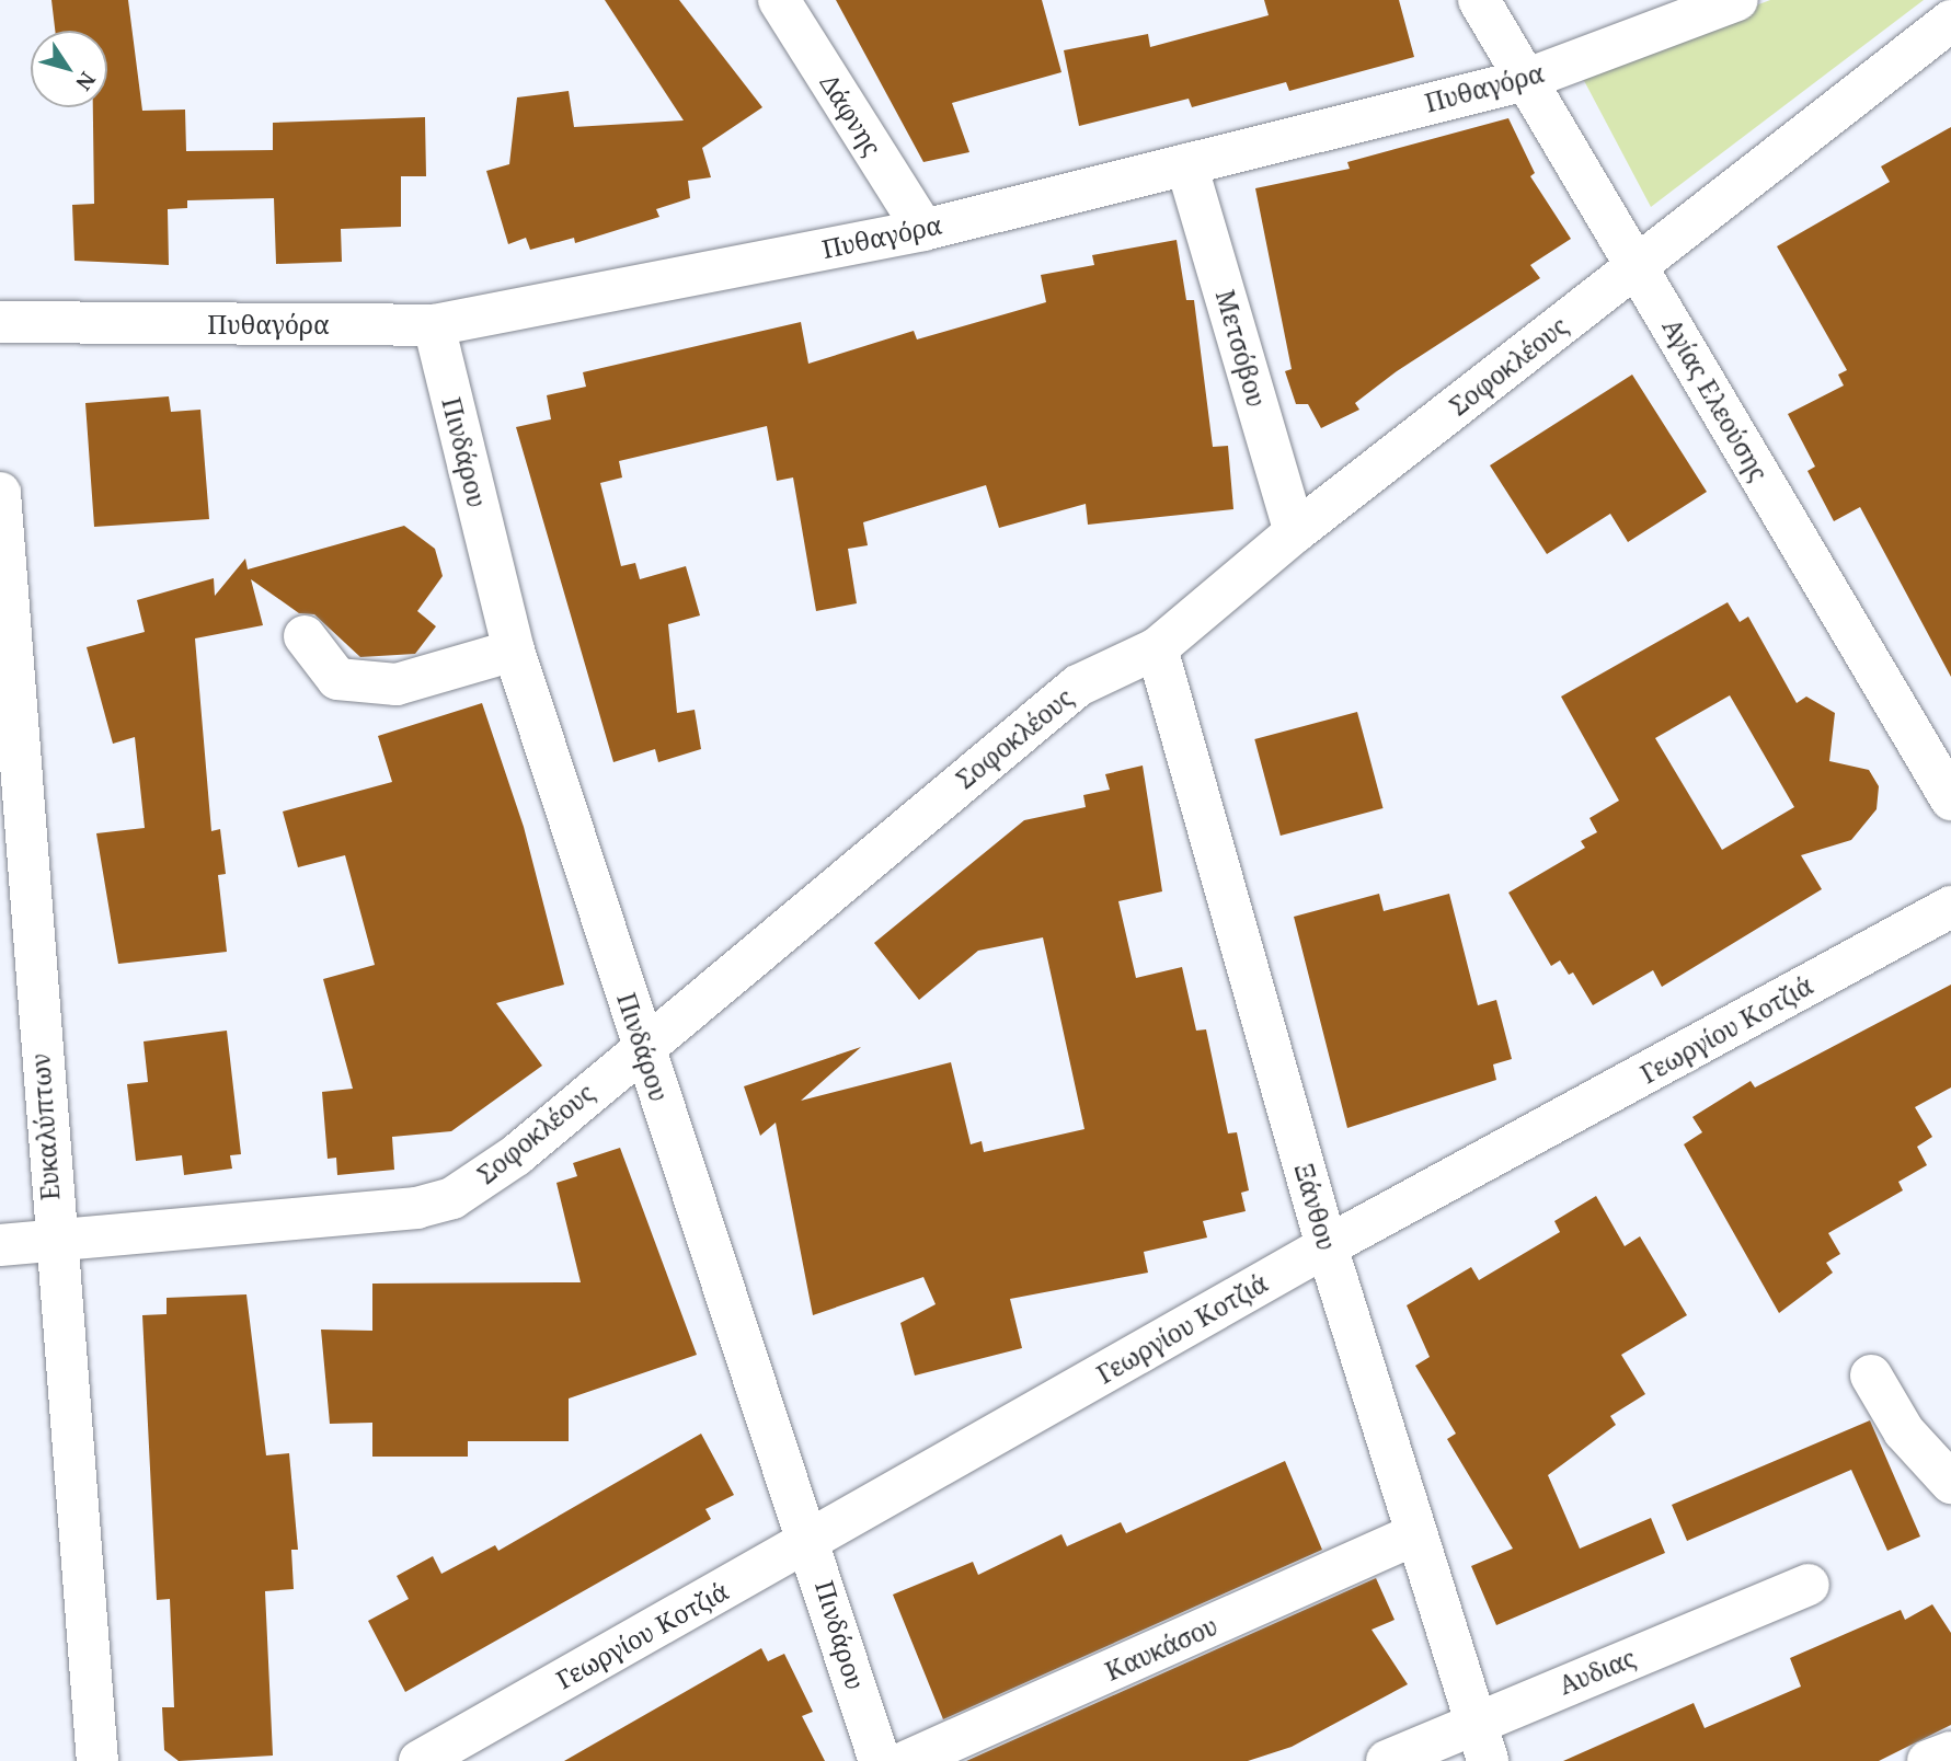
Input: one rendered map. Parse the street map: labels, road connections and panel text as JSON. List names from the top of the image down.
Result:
{
  "streets": {
    "street": [
      "Πυθαγόρα",
      "Δάφνης",
      "Μετσόβου",
      "Σοφοκλέους",
      "Αγίας Ελεούσης",
      "Πινδάρου",
      "Γεωργίου Κοτζιά",
      "Ευκαλύπτων",
      "Ξάνθου",
      "Καυκάσου",
      "Αυδιας"
    ]
  },
  "crossings": [
    ["Πυθαγόρα", "Δάφνης"],
    ["Πυθαγόρα", "Μετσόβου"],
    ["Πυθαγόρα", "Αγίας Ελεούσης"],
    ["Πυθαγόρα", "Πινδάρου"],
    ["Μετσόβου", "Σοφοκλέους"],
    ["Σοφοκλέους", "Αγίας Ελεούσης"],
    ["Σοφοκλέους", "Πινδάρου"],
    ["Σοφοκλέους", "Ευκαλύπτων"],
    ["Σοφοκλέους", "Ξάνθου"],
    ["Πινδάρου", "Γεωργίου Κοτζιά"],
    ["Γεωργίου Κοτζιά", "Ξάνθου"],
    ["Ξάνθου", "Καυκάσου"],
    ["Ξάνθου", "Αυδιας"]
  ],
  "north": "bottom right"
}
